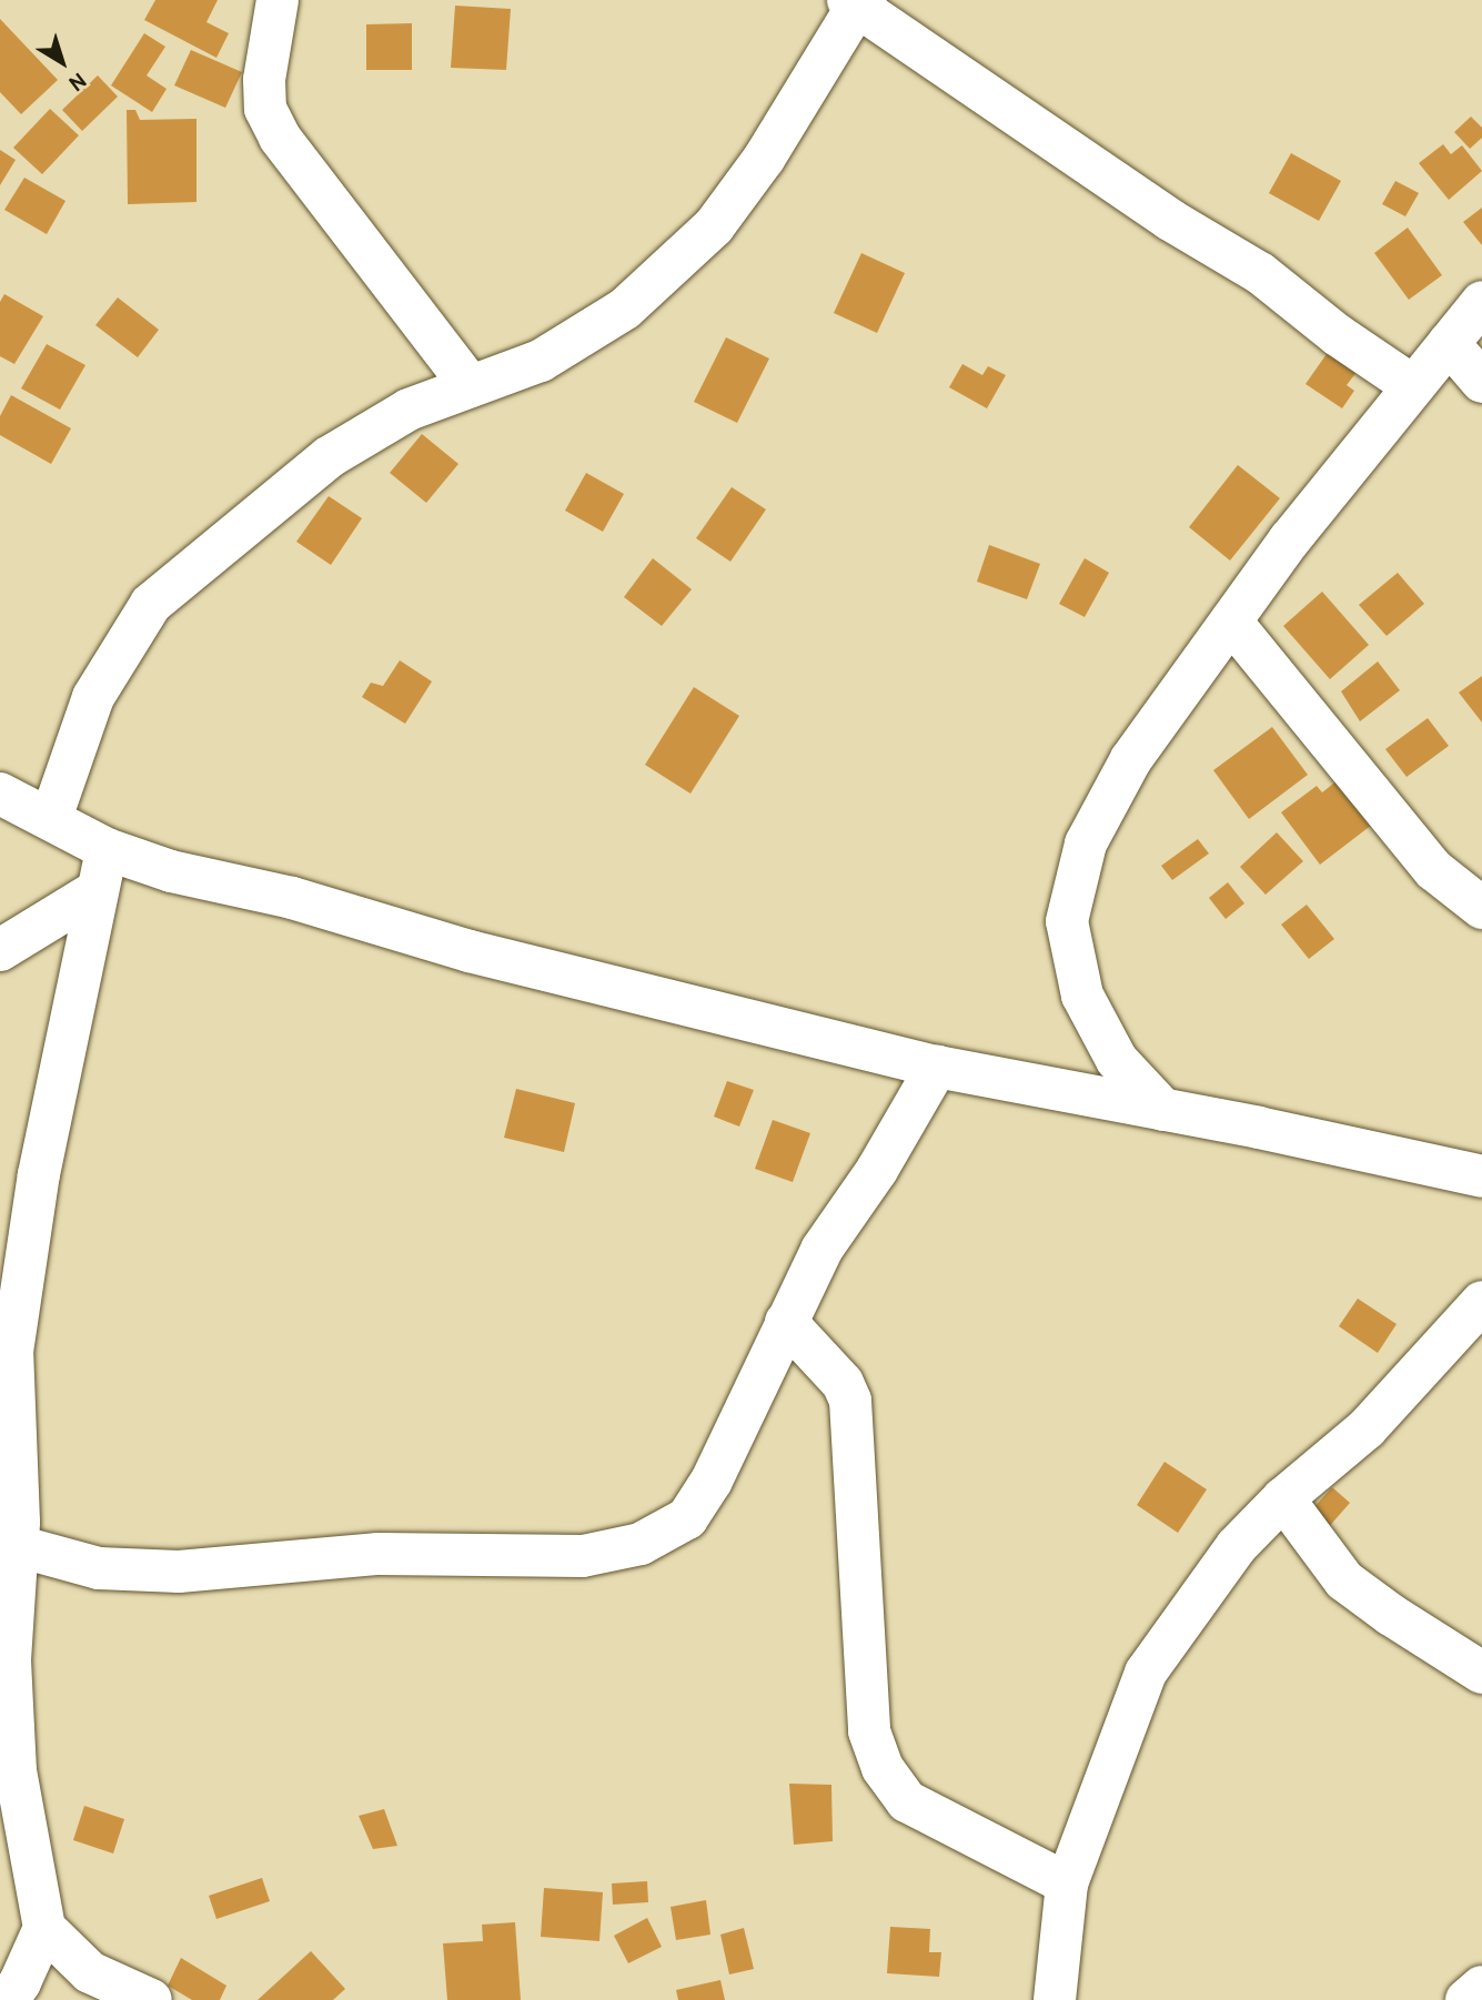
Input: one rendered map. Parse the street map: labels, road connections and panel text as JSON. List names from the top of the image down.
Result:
{
  "north": "bottom right"
}
